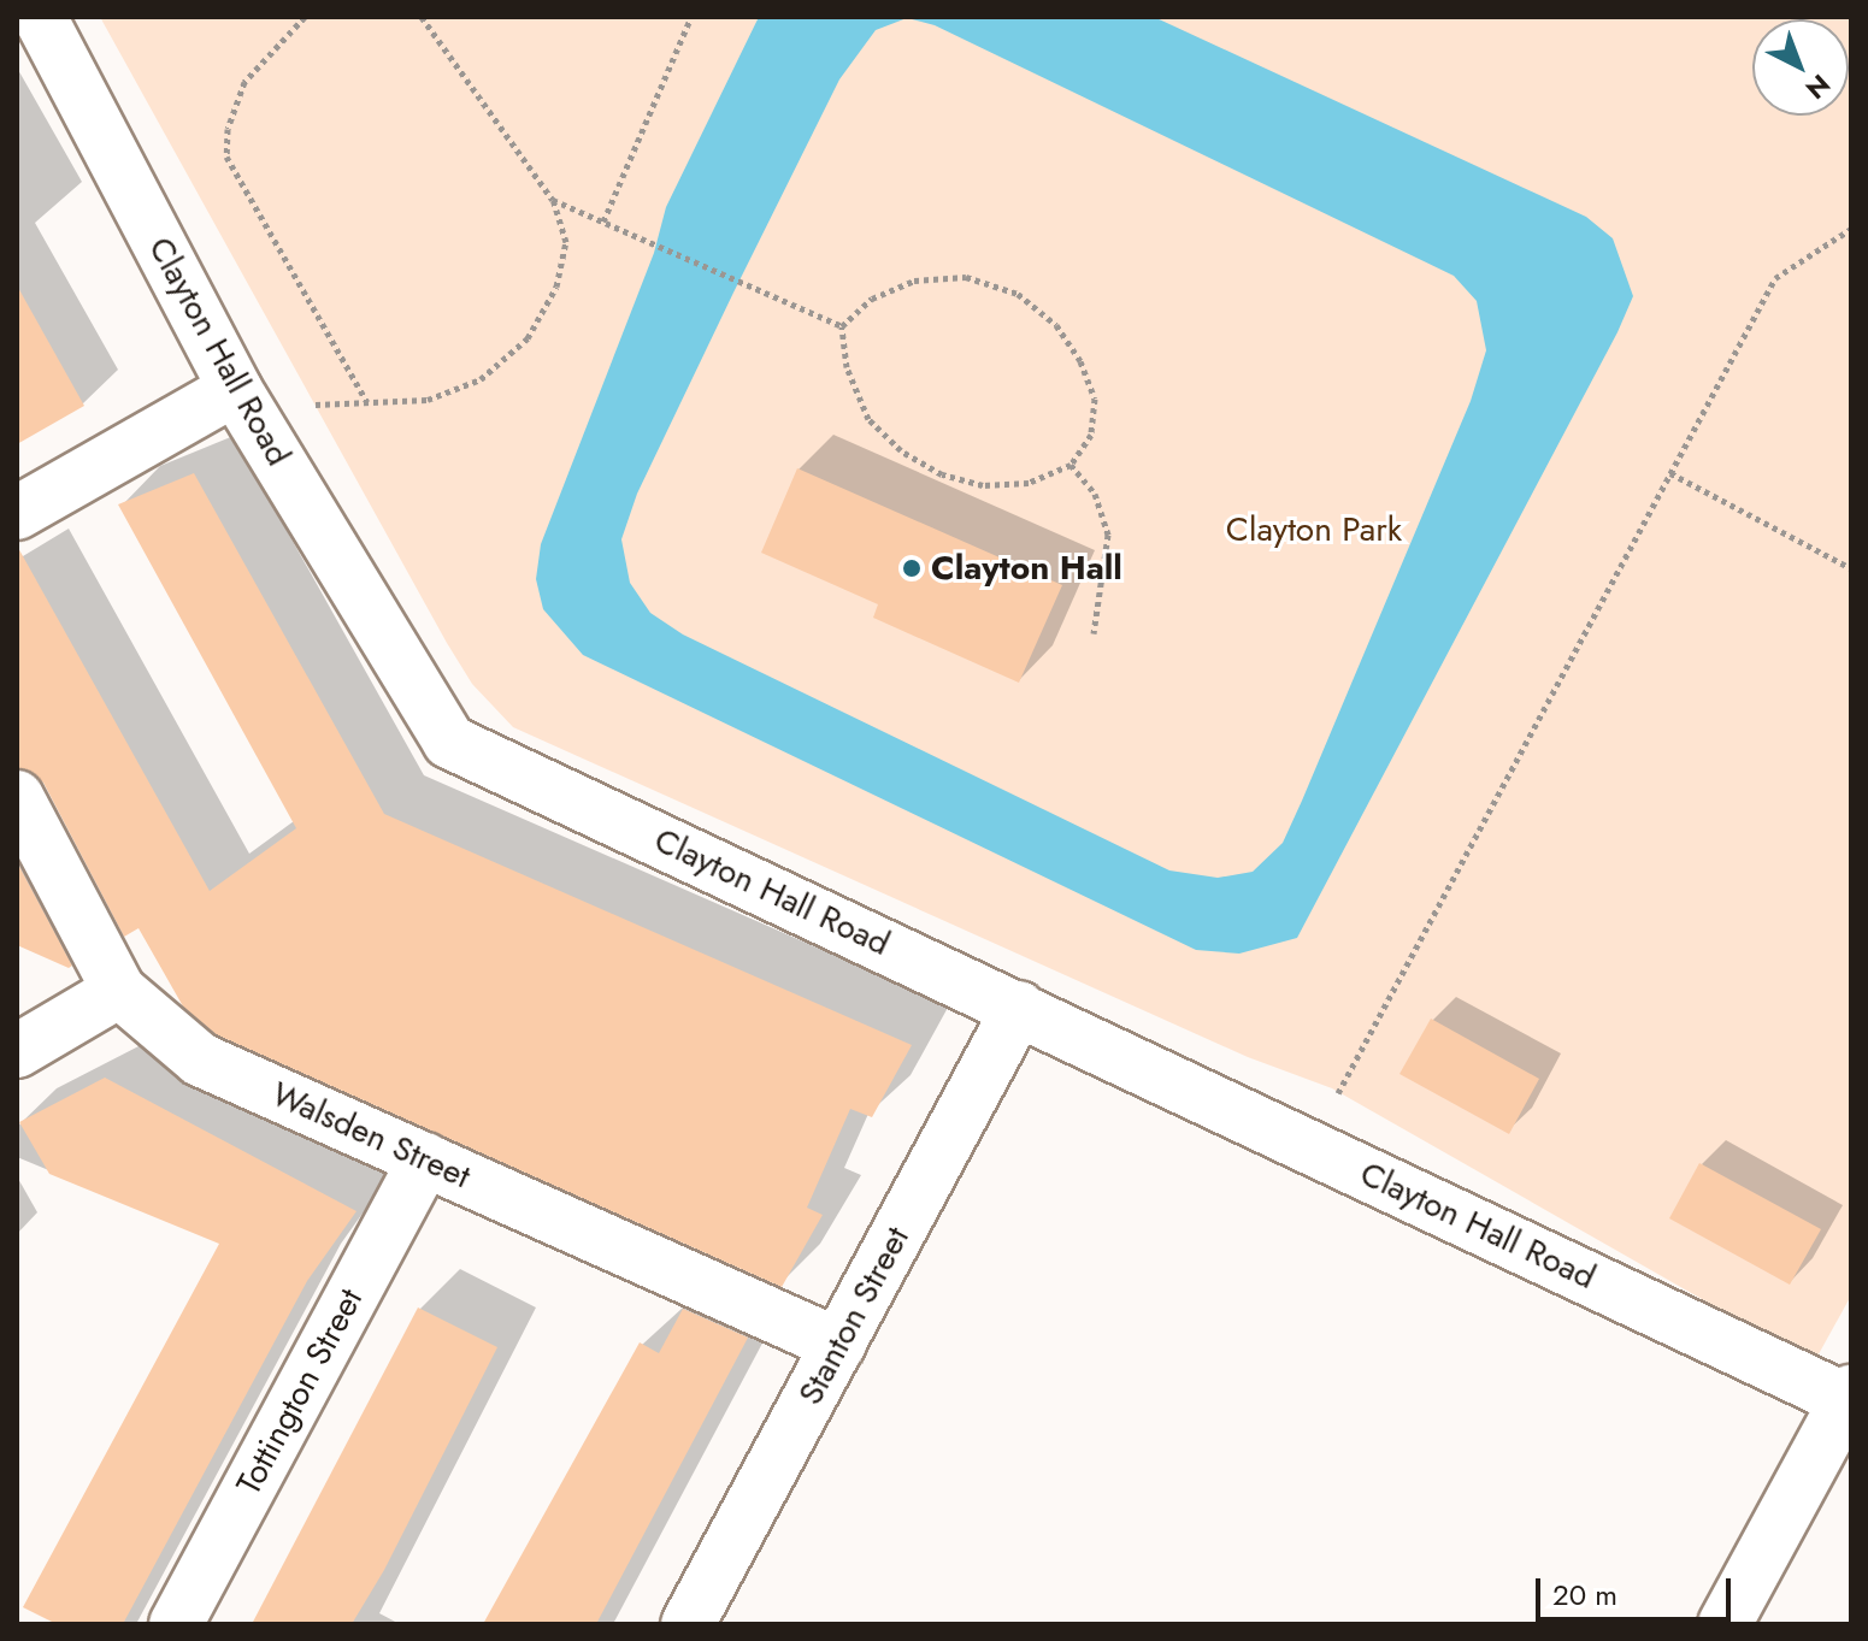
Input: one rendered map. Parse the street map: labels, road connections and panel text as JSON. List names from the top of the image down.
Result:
{
  "streets": {
    "street": [
      "Clayton Hall Road",
      "Walsden Street",
      "Stanton Street",
      "Tottington Street"
    ]
  },
  "crossings": [
    ["Clayton Hall Road", "Stanton Street"],
    ["Walsden Street", "Stanton Street"],
    ["Walsden Street", "Tottington Street"]
  ],
  "parks": ["Clayton Park"],
  "places": ["Clayton Hall"],
  "scale_bar": "20 m",
  "north": "bottom right"
}
